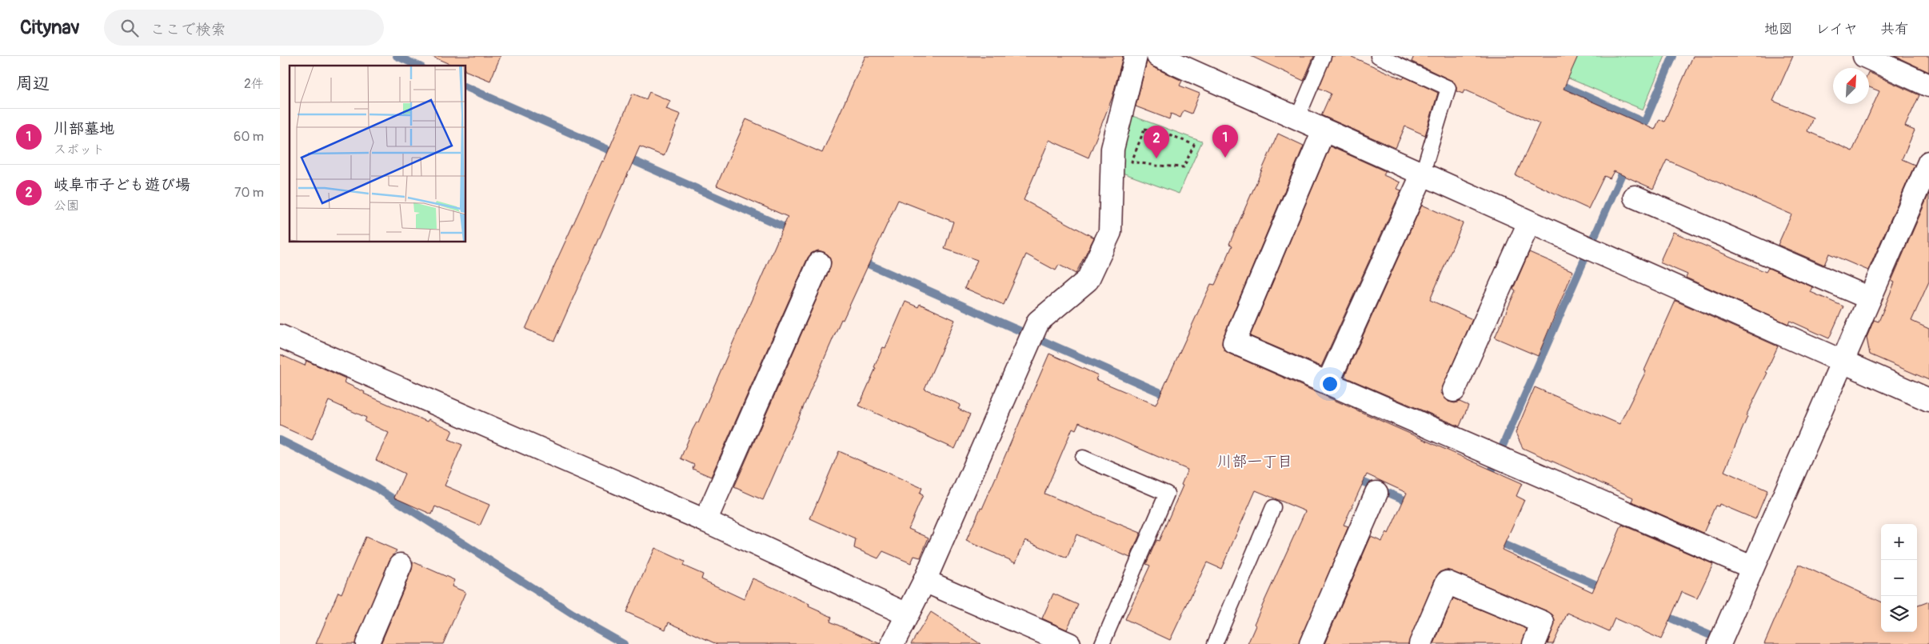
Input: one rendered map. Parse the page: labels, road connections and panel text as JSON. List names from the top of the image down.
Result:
{
  "districts": ["川部一丁目"],
  "north": "top right",
  "page": {
    "header": "Citynav",
    "search": "ここで検索",
    "nav": ["地図", "レイヤ", "共有"],
    "heading": ["周辺", "2件"],
    "list": [
      {
        "mark": "1",
        "name": "川部墓地",
        "note": "スポット",
        "value": "60 m"
      },
      {
        "mark": "2",
        "name": "岐阜市子ども遊び場",
        "note": "公園",
        "value": "70 m"
      }
    ],
    "pins": ["1", "2"],
    "map_buttons": ["+", "−"]
  }
}
